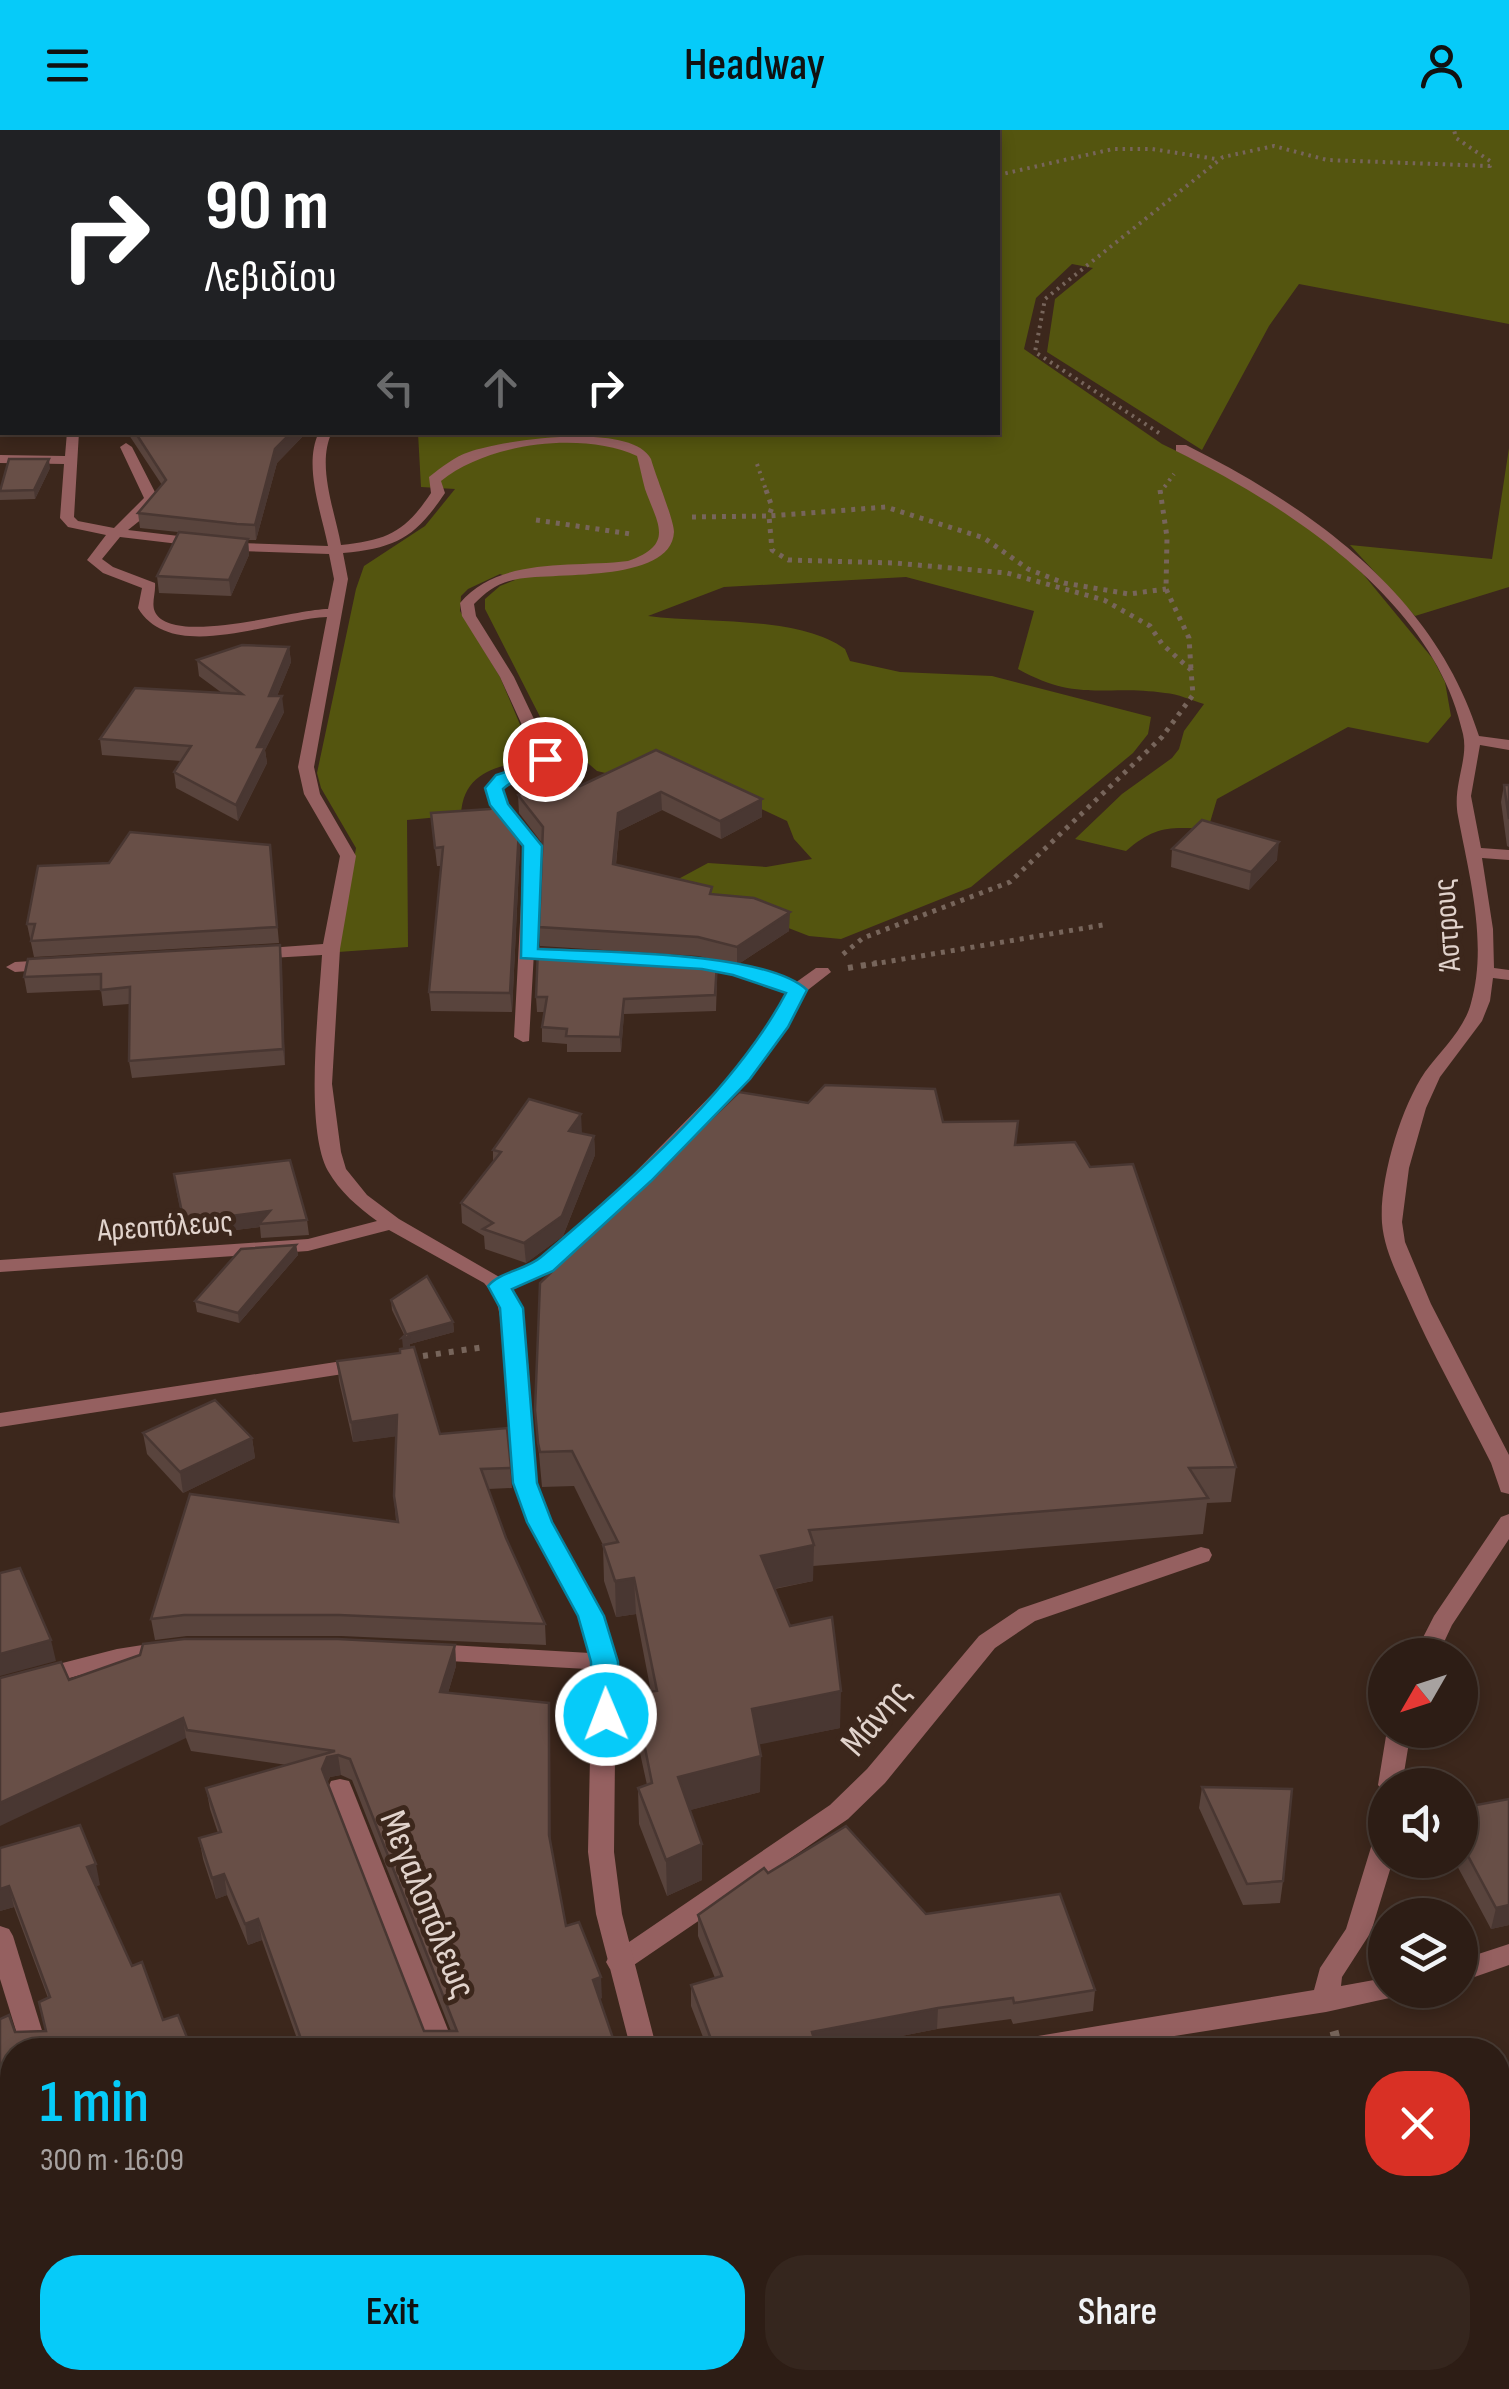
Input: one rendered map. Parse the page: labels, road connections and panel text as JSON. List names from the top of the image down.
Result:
{
  "streets": {
    "street": [
      "Άστρους",
      "Αρεοπόλεως",
      "Μάνης",
      "Μεγαλοπόλεως"
    ]
  },
  "north": "bottom left",
  "page": {
    "header": "Headway",
    "turn": ["90 m", "Λεβιδίου"],
    "heading": ["1 min", "300 m · 16:09"],
    "buttons": ["Exit", "Share"]
  }
}
